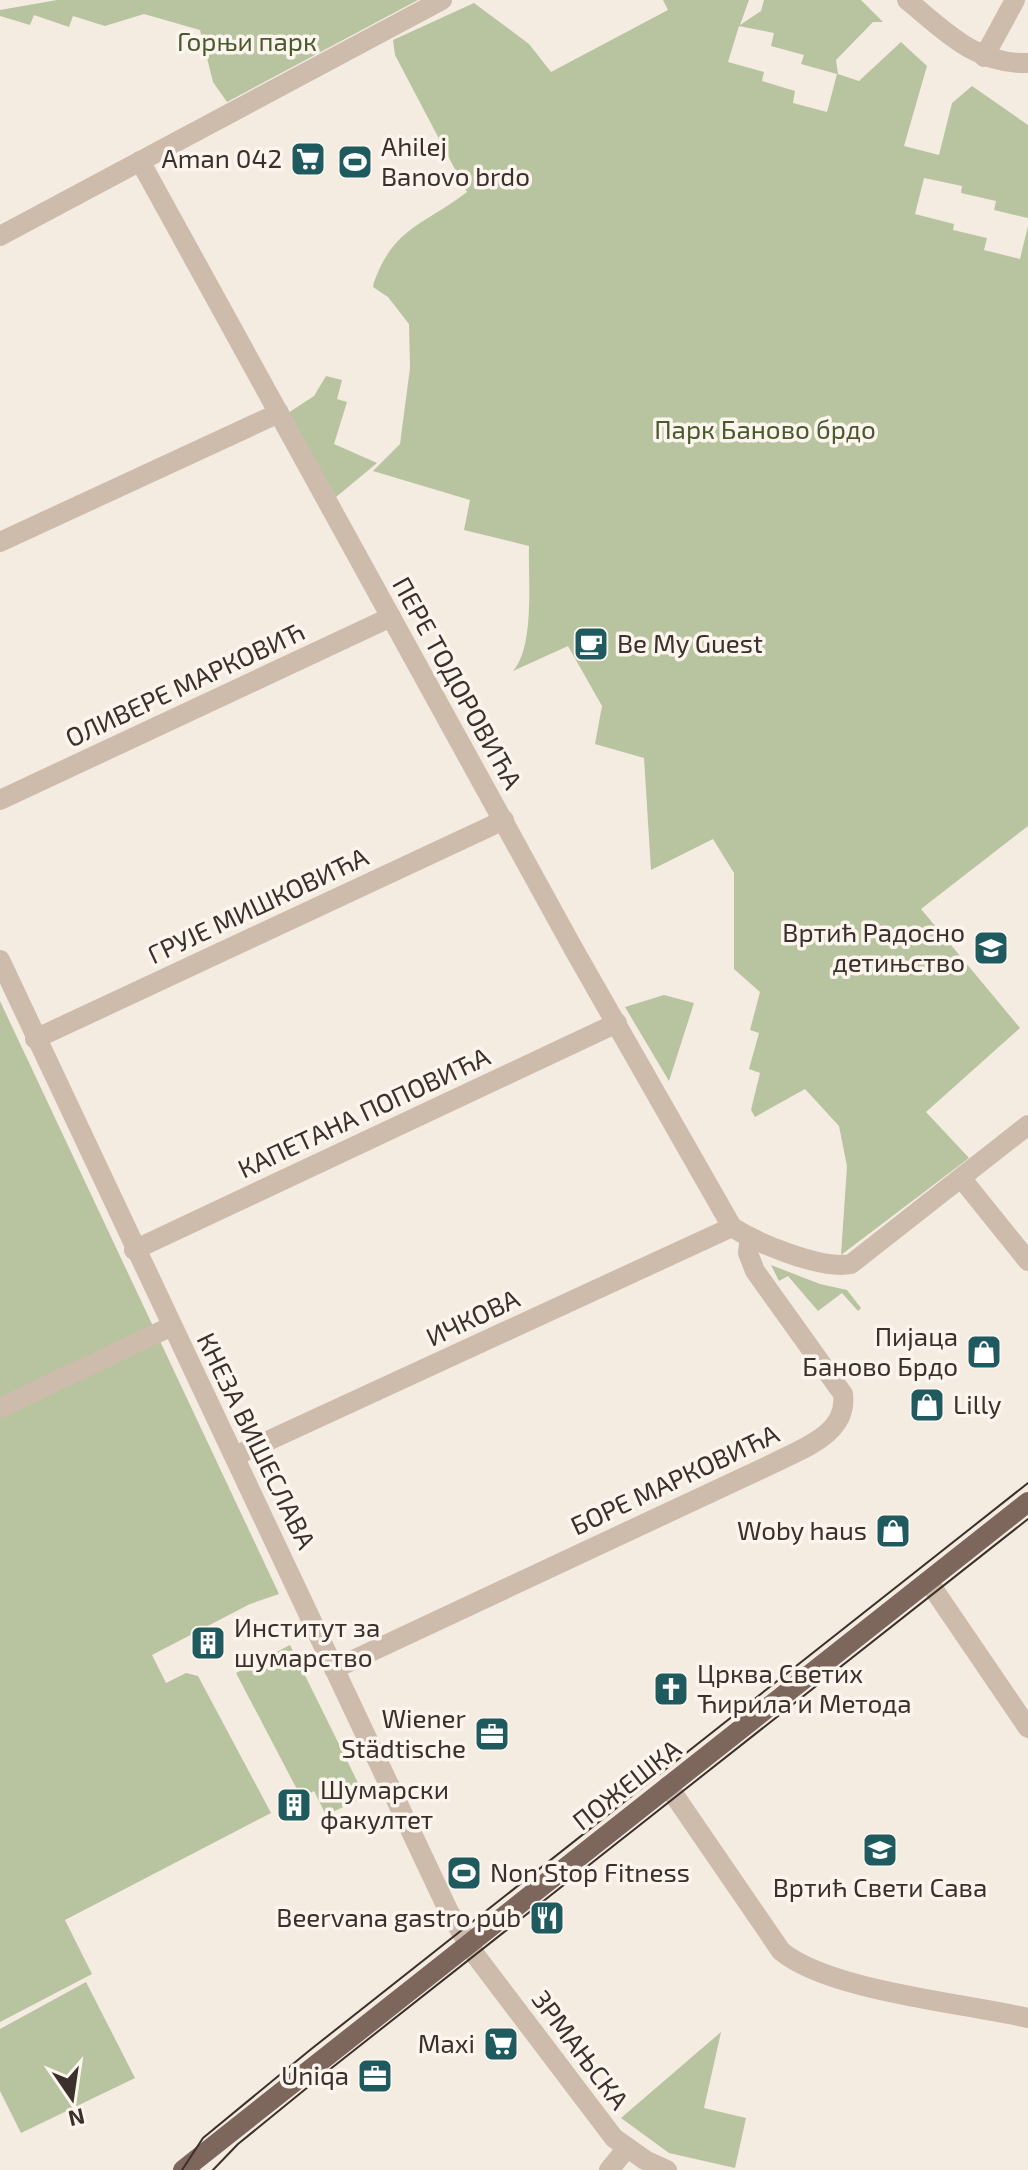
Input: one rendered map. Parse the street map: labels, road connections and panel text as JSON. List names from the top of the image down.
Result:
{
  "streets": {
    "main road": ["ПОЖЕШКА"],
    "street": [
      "ПЕРЕ ТОДОРОВИЋА",
      "ОЛИВЕРЕ МАРКОВИЋ",
      "ГРУЈЕ МИШКОВИЋА",
      "КАПЕТАНА ПОПОВИЋА",
      "ИЧКОВА",
      "КНЕЗА ВИШЕСЛАВА",
      "БОРЕ МАРКОВИЋА",
      "ЗРМАЊСКА"
    ]
  },
  "crossings": [
    ["ПЕРЕ ТОДОРОВИЋА", "ОЛИВЕРЕ МАРКОВИЋ"],
    ["ПЕРЕ ТОДОРОВИЋА", "ГРУЈЕ МИШКОВИЋА"],
    ["ПЕРЕ ТОДОРОВИЋА", "КАПЕТАНА ПОПОВИЋА"],
    ["ПЕРЕ ТОДОРОВИЋА", "ИЧКОВА"],
    ["ГРУЈЕ МИШКОВИЋА", "КНЕЗА ВИШЕСЛАВА"],
    ["КАПЕТАНА ПОПОВИЋА", "КНЕЗА ВИШЕСЛАВА"],
    ["ИЧКОВА", "КНЕЗА ВИШЕСЛАВА"],
    ["КНЕЗА ВИШЕСЛАВА", "БОРЕ МАРКОВИЋА"],
    ["КНЕЗА ВИШЕСЛАВА", "ПОЖЕШКА"],
    ["КНЕЗА ВИШЕСЛАВА", "ЗРМАЊСКА"],
    ["ПОЖЕШКА", "ЗРМАЊСКА"]
  ],
  "parks": ["Горњи парк", "Парк Баново брдо"],
  "places": {
    "supermarket": ["Aman 042", "Maxi"],
    "sports": ["Ahilej Banovo brdo", "Non Stop Fitness"],
    "cafe": ["Be My Guest"],
    "school or university": ["Вртић Радосно детињство", "Вртић Свети Сава"],
    "shop": ["Пијаца Баново Брдо", "Lilly", "Woby haus"],
    "building": ["Институт за шумарство", "Шумарски факултет"],
    "church": ["Црква Светих Ћирила и Метода"],
    "office": ["Wiener Städtische", "Uniqa"],
    "restaurant": ["Beervana gastro pub"]
  },
  "north": "bottom"
}
